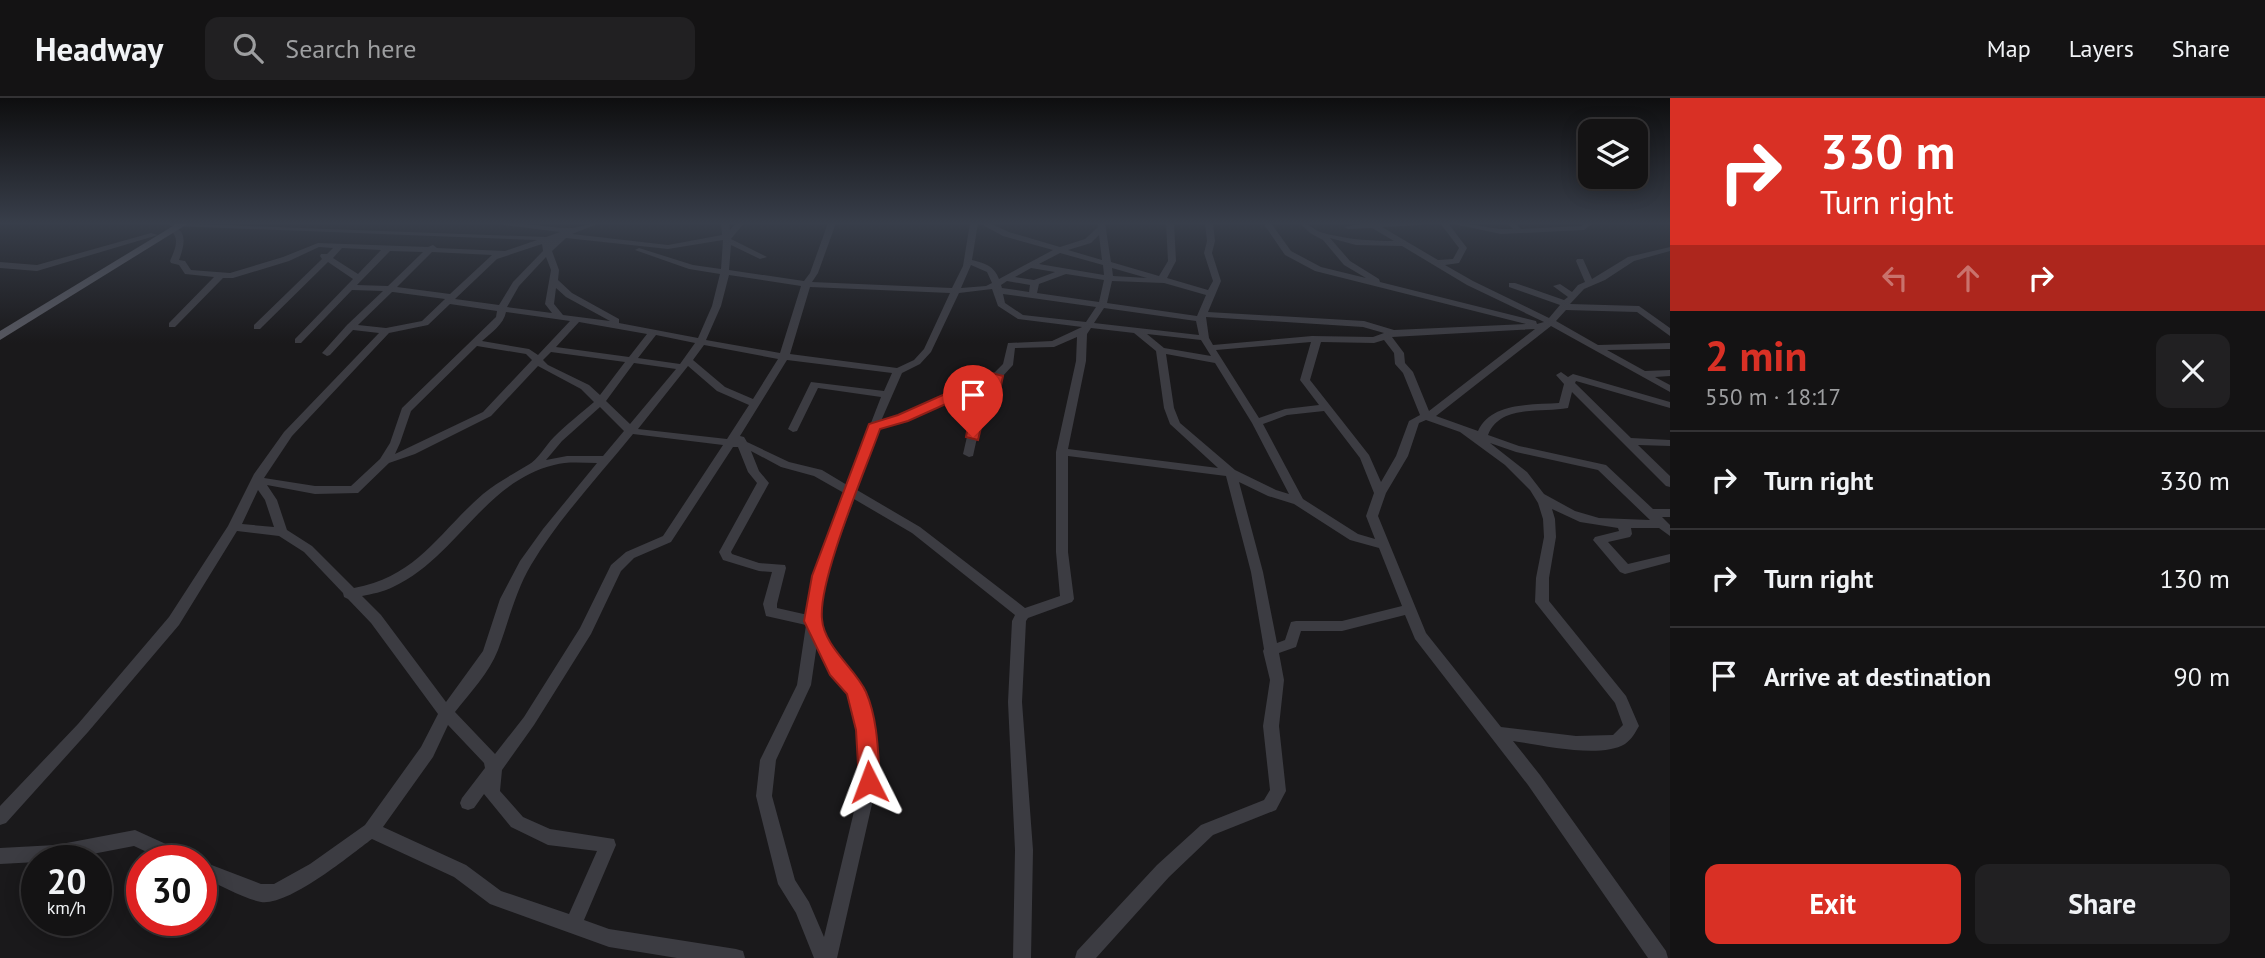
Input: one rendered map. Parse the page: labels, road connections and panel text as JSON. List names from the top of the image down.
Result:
{
  "page": {
    "header": "Headway",
    "search": "Search here",
    "nav": ["Map", "Layers", "Share"],
    "turn": ["330 m", "Turn right"],
    "heading": ["2 min", "550 m · 18:17"],
    "list": [
      {
        "name": "Turn right",
        "value": "330 m"
      },
      {
        "name": "Turn right",
        "value": "130 m"
      },
      {
        "name": "Arrive at destination",
        "value": "90 m"
      }
    ],
    "speed": "20 km/h",
    "limit": "30",
    "buttons": ["Exit", "Share"]
  }
}
